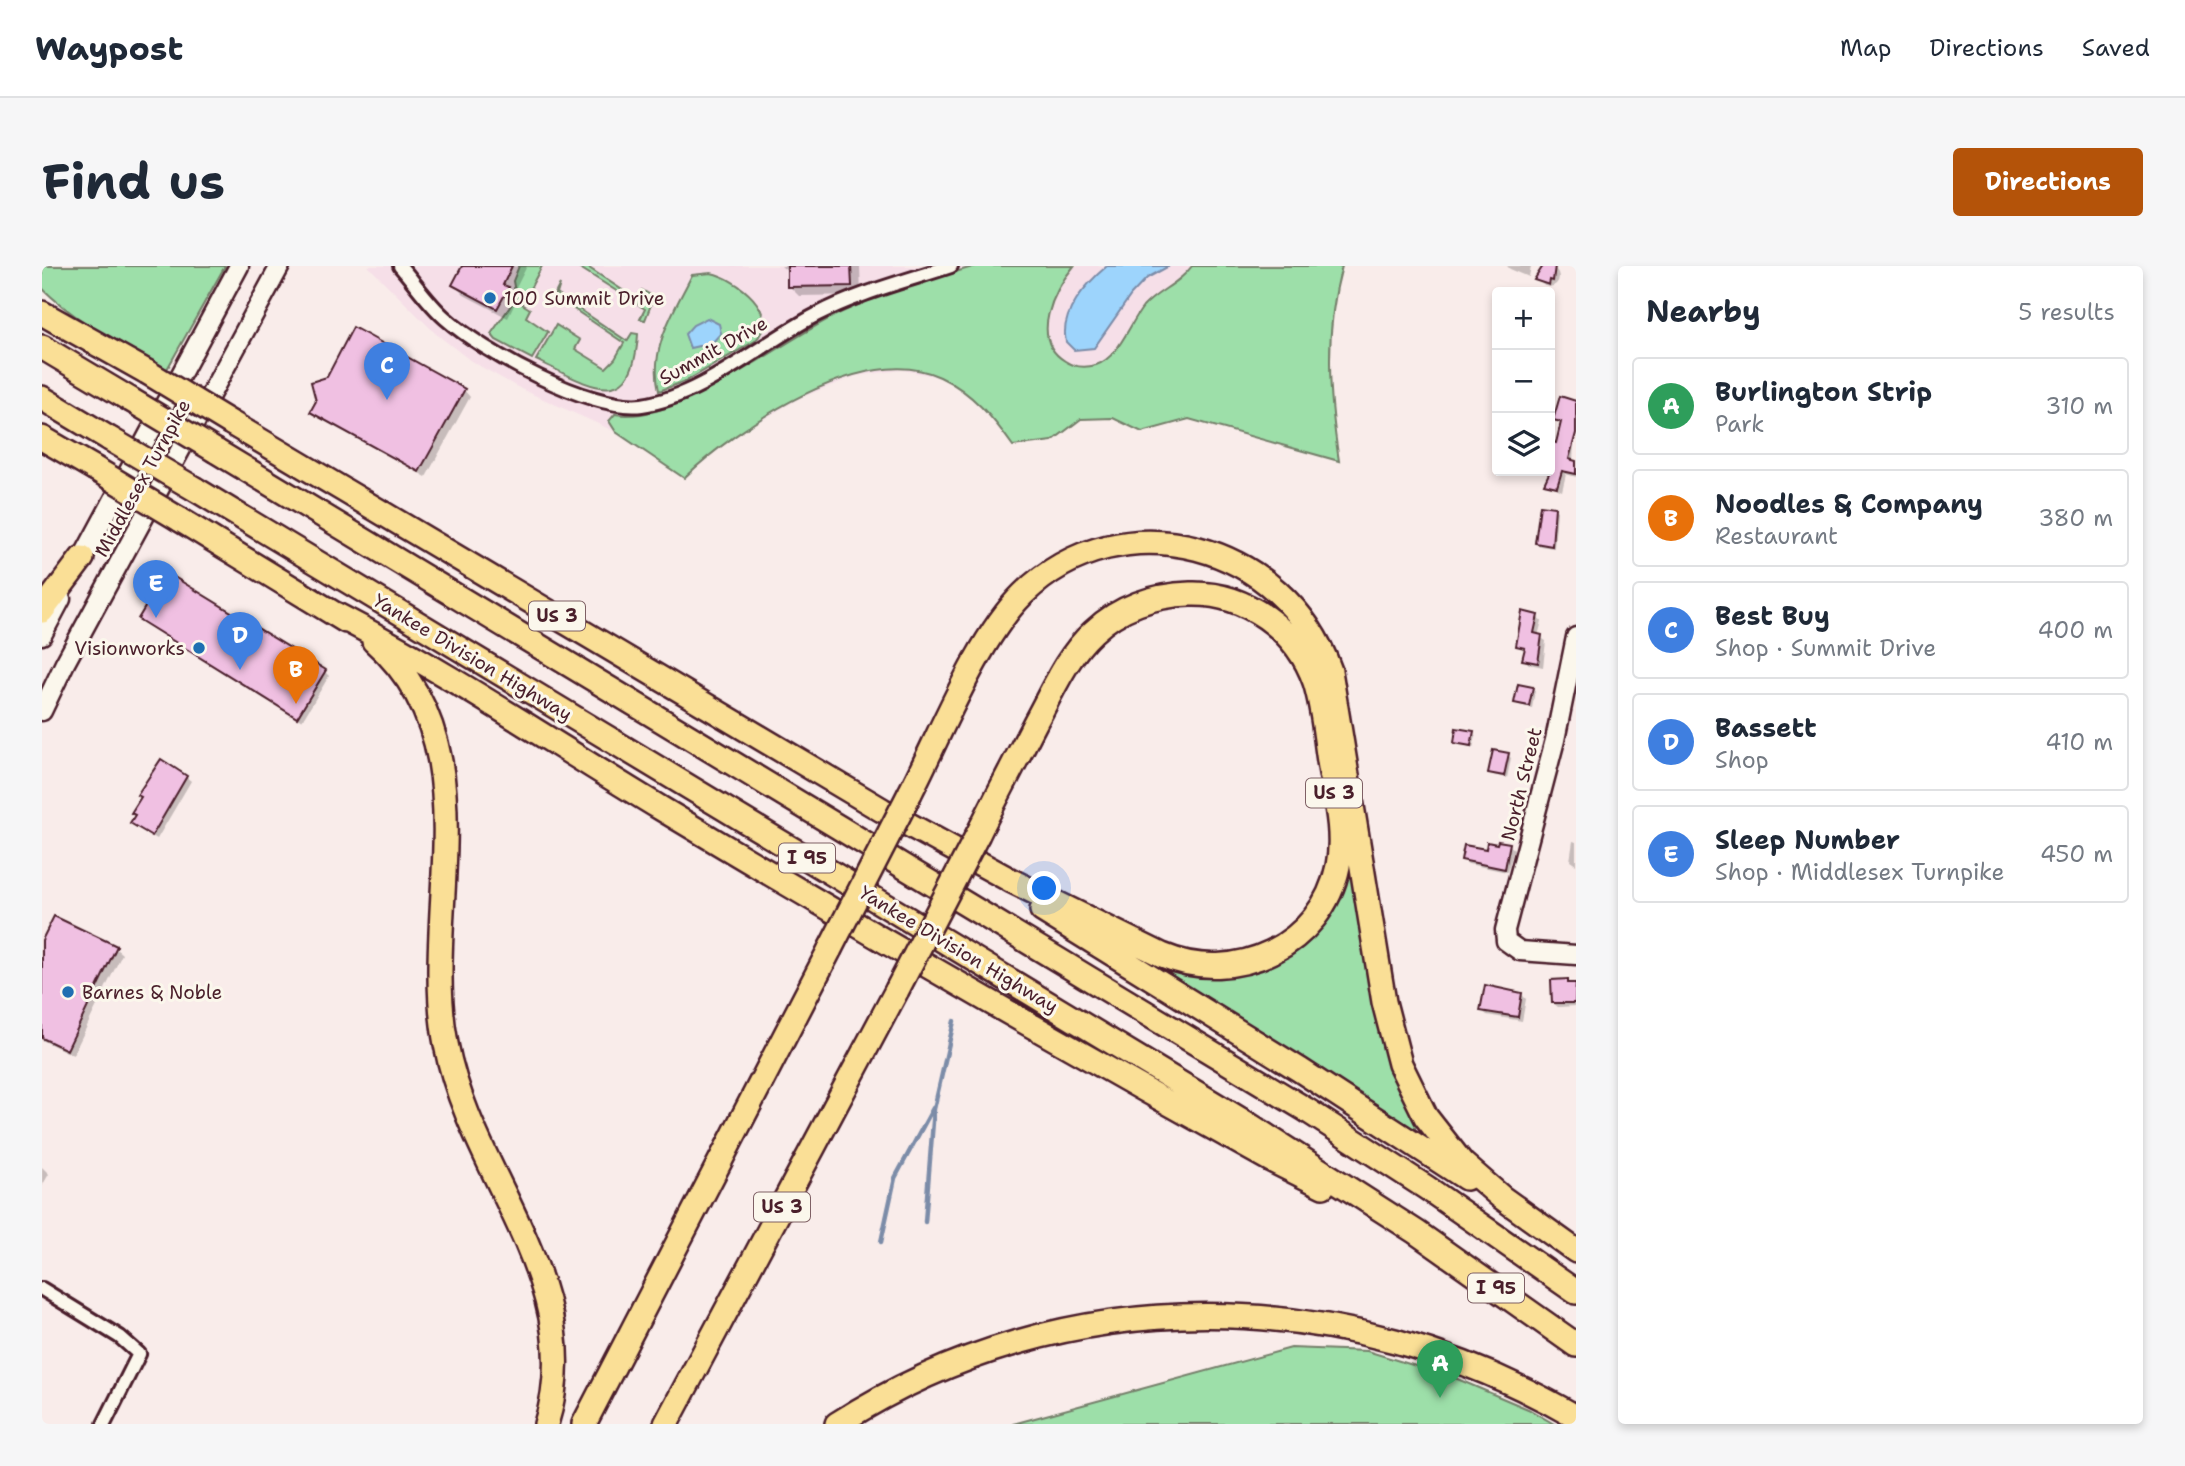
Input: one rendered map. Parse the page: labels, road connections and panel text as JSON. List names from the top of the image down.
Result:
{
  "streets": {
    "highway": ["US 3", "Yankee Division Highway", "I 95"],
    "main road": ["Middlesex Turnpike", "North Street"],
    "street": ["Summit Drive"]
  },
  "places": ["100 Summit Drive", "Visionworks", "Barnes & Noble"],
  "page": {
    "header": "Waypost",
    "nav": ["Map", "Directions", "Saved"],
    "buttons": "Directions",
    "title": "Find us",
    "heading": ["Nearby", "5 results"],
    "map_buttons": ["+", "−"],
    "pins": [
      "C",
      "E",
      "D",
      "B",
      "A"
    ],
    "list": [
      {
        "mark": "A",
        "name": "Burlington Strip",
        "note": "Park",
        "value": "310 m"
      },
      {
        "mark": "B",
        "name": "Noodles & Company",
        "note": "Restaurant",
        "value": "380 m"
      },
      {
        "mark": "C",
        "name": "Best Buy",
        "note": "Shop · Summit Drive",
        "value": "400 m"
      },
      {
        "mark": "D",
        "name": "Bassett",
        "note": "Shop",
        "value": "410 m"
      },
      {
        "mark": "E",
        "name": "Sleep Number",
        "note": "Shop · Middlesex Turnpike",
        "value": "450 m"
      }
    ]
  }
}
